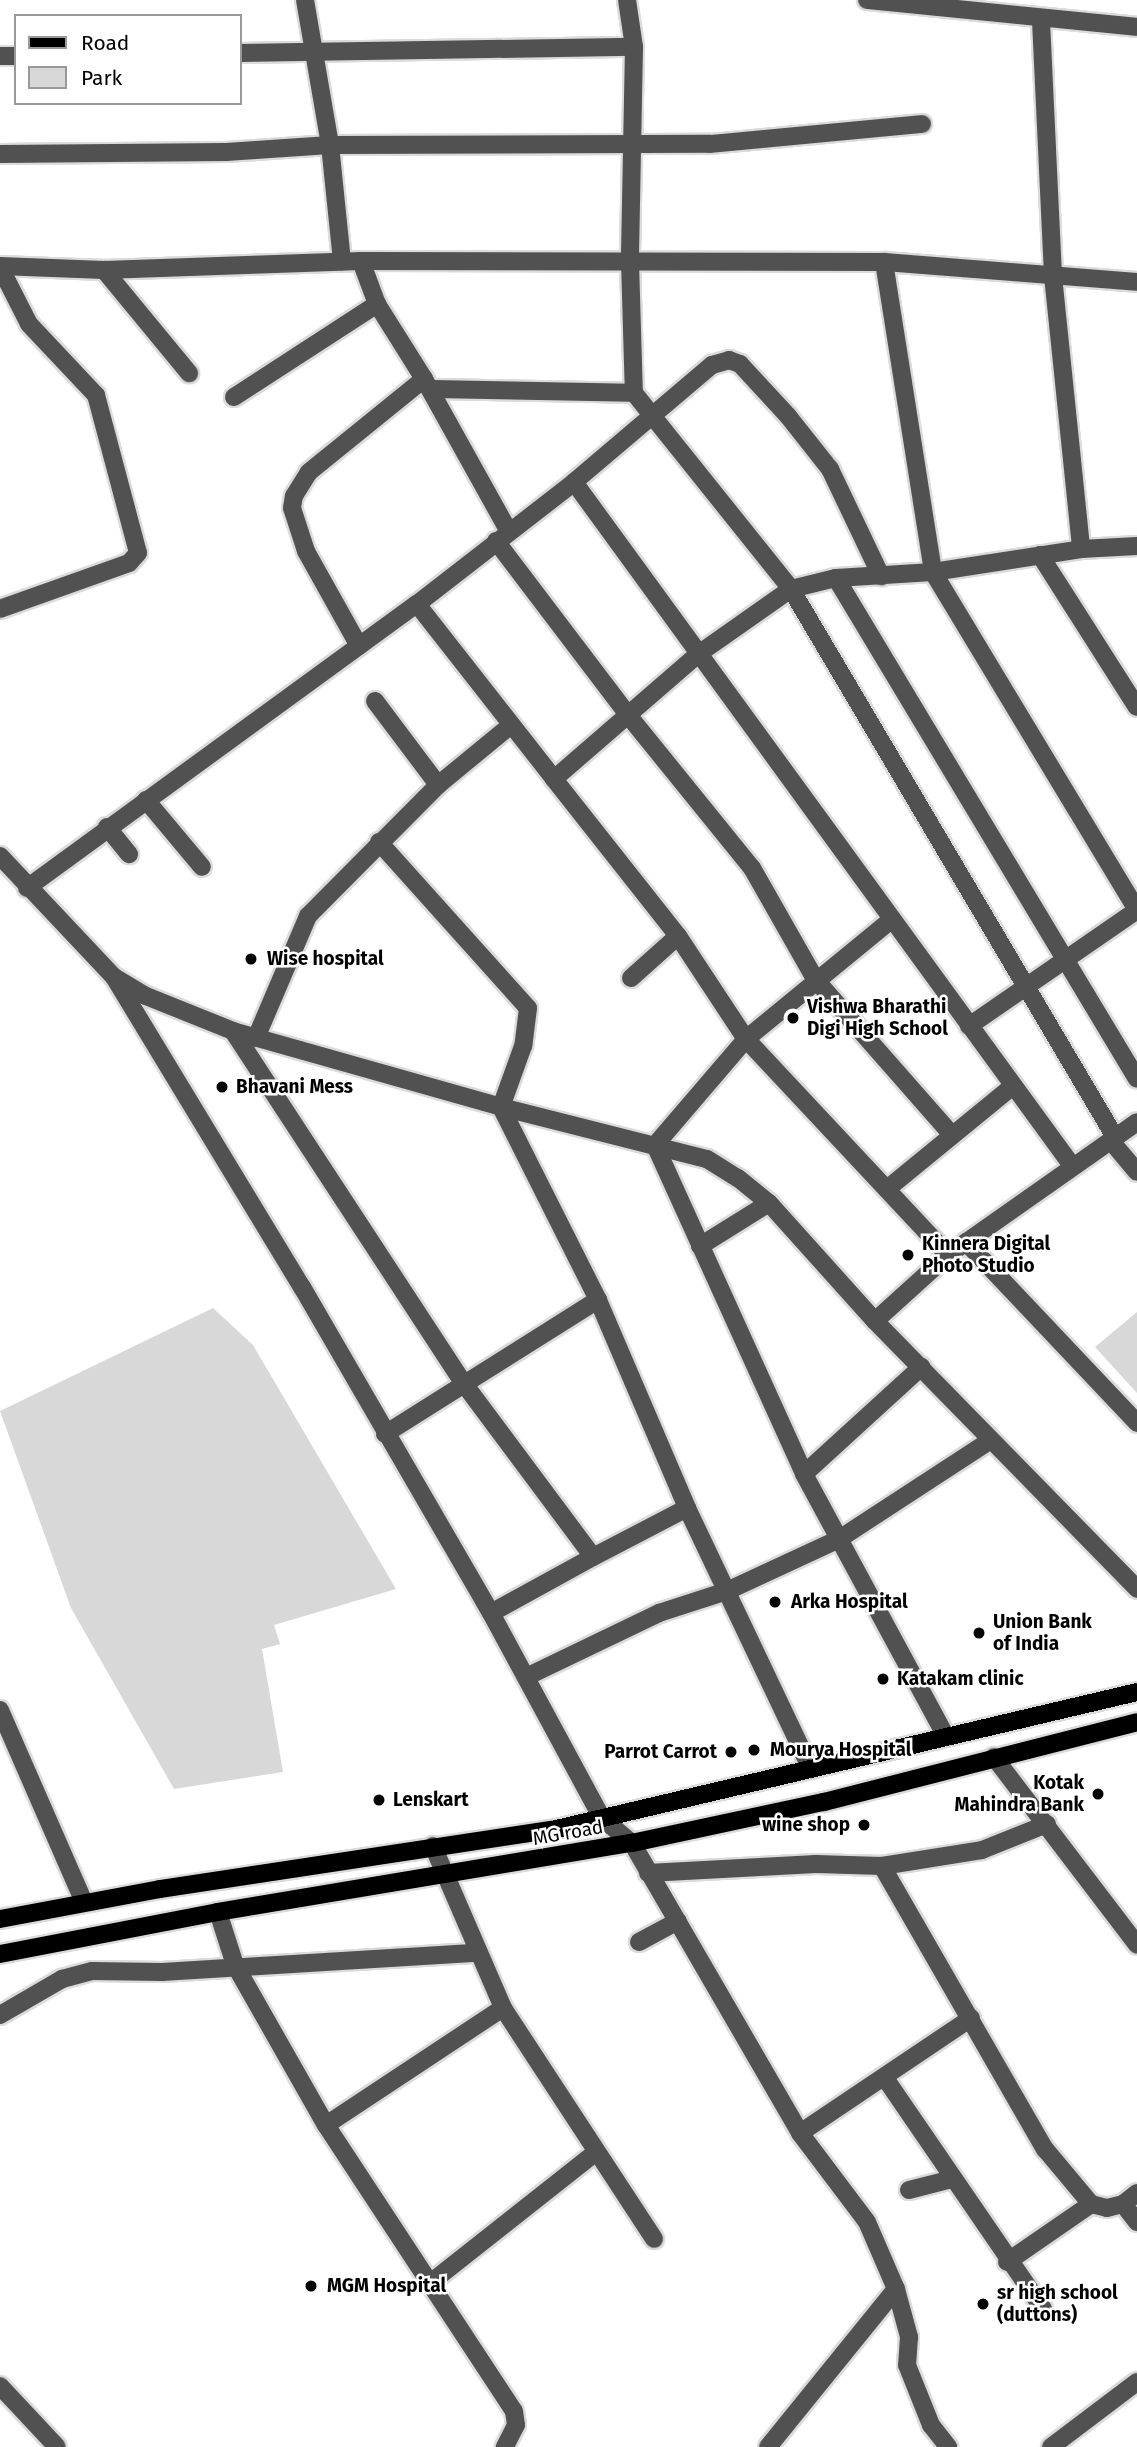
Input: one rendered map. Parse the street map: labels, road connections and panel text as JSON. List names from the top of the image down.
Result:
{
  "streets": {
    "main road": ["MG road"]
  },
  "places": [
    "Wise hospital",
    "Vishwa Bharathi Digi High School",
    "Bhavani Mess",
    "Kinnera Digital Photo Studio",
    "Arka Hospital",
    "Union Bank of India",
    "Katakam clinic",
    "Mourya Hospital",
    "Parrot Carrot",
    "Kotak Mahindra Bank",
    "Lenskart",
    "wine shop",
    "MGM Hospital",
    "sr high school (duttons)"
  ],
  "legend": ["Road", "Park"]
}
